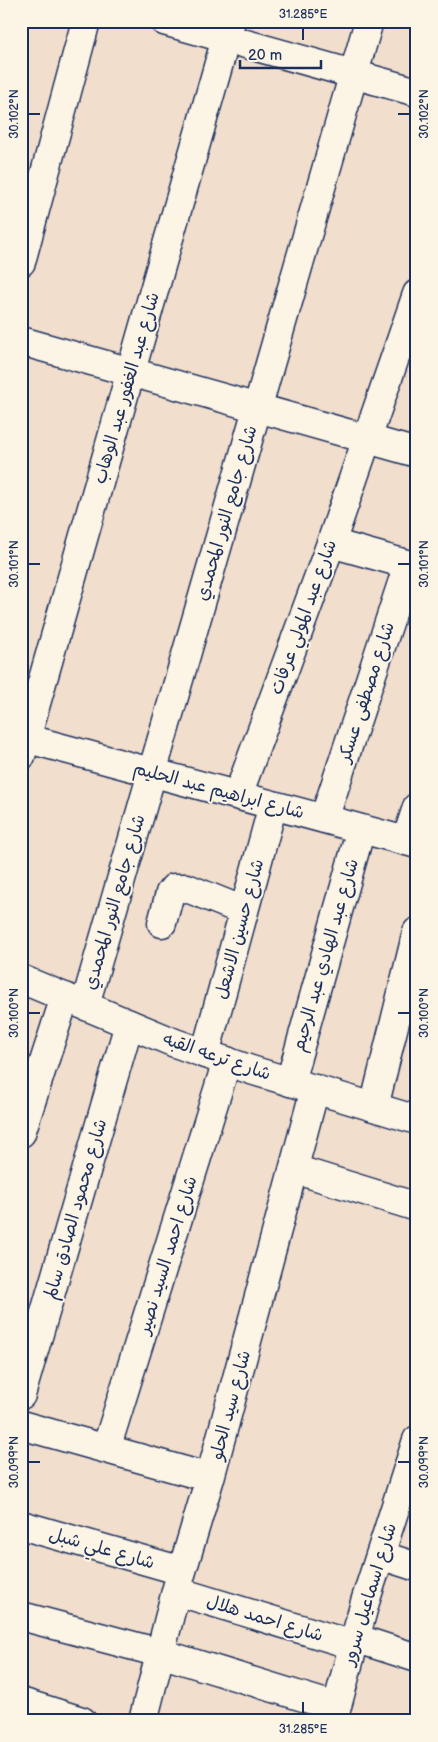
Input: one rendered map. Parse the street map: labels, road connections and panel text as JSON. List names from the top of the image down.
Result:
{
  "streets": {
    "street": [
      "شارع عبد الغفور عبد الوهاب",
      "شارع جامع النور المحمدي",
      "شارع عبد المولي عرفات",
      "شارع مصطفى عسكر",
      "شارع ابراهيم عبد الحليم",
      "شارع حسين الاشعل",
      "شارع عبد الهادي عبد الرحيم",
      "شارع ترعه القبه",
      "شارع محمود الصادق سالم",
      "شارع احمد السيد نصير",
      "شارع سيد الحلو",
      "شارع علي شبل",
      "شارع اسماعيل سرور",
      "شارع احمد هلال"
    ]
  },
  "crossings": [
    ["شارع عبد الغفور عبد الوهاب", "شارع ابراهيم عبد الحليم"],
    ["شارع جامع النور المحمدي", "شارع ابراهيم عبد الحليم"],
    ["شارع جامع النور المحمدي", "شارع ترعه القبه"],
    ["شارع عبد المولي عرفات", "شارع ابراهيم عبد الحليم"],
    ["شارع مصطفى عسكر", "شارع ابراهيم عبد الحليم"],
    ["شارع ابراهيم عبد الحليم", "شارع حسين الاشعل"],
    ["شارع ابراهيم عبد الحليم", "شارع عبد الهادي عبد الرحيم"],
    ["شارع حسين الاشعل", "شارع ترعه القبه"],
    ["شارع حسين الاشعل", "شارع احمد السيد نصير"],
    ["شارع عبد الهادي عبد الرحيم", "شارع ترعه القبه"],
    ["شارع عبد الهادي عبد الرحيم", "شارع سيد الحلو"],
    ["شارع ترعه القبه", "شارع محمود الصادق سالم"],
    ["شارع ترعه القبه", "شارع احمد السيد نصير"],
    ["شارع ترعه القبه", "شارع سيد الحلو"],
    ["شارع سيد الحلو", "شارع علي شبل"],
    ["شارع سيد الحلو", "شارع احمد هلال"],
    ["شارع علي شبل", "شارع احمد هلال"],
    ["شارع اسماعيل سرور", "شارع احمد هلال"]
  ],
  "scale_bar": "20 m",
  "coordinates": [
    "31.285°E",
    "30.102°N",
    "30.101°N",
    "30.100°N",
    "30.099°N"
  ]
}
